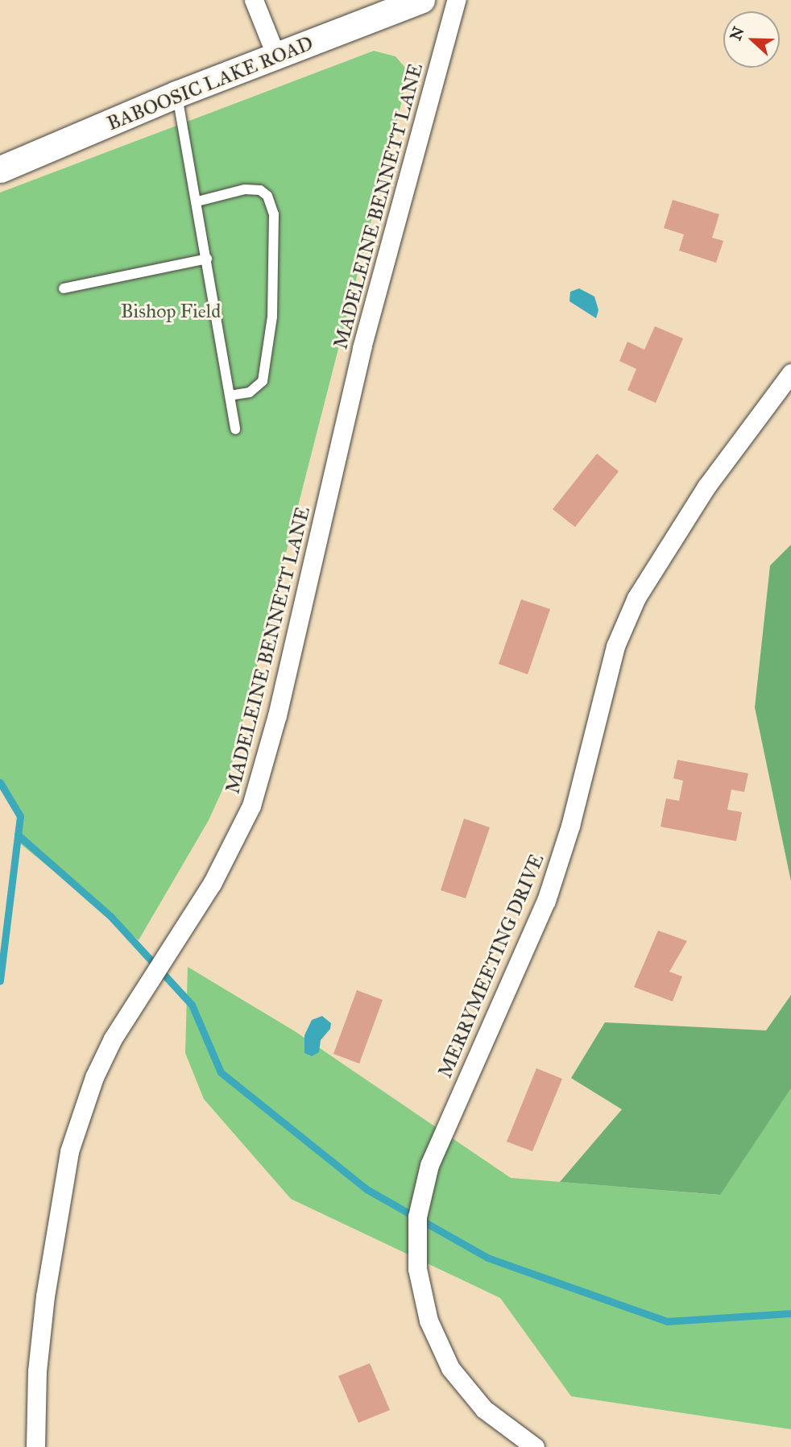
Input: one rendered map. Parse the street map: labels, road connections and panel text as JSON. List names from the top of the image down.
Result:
{
  "streets": {
    "street": ["BABOOSIC LAKE ROAD", "MADELEINE BENNETT LANE", "MERRYMEETING DRIVE"]
  },
  "parks": ["Bishop Field"],
  "north": "left"
}
